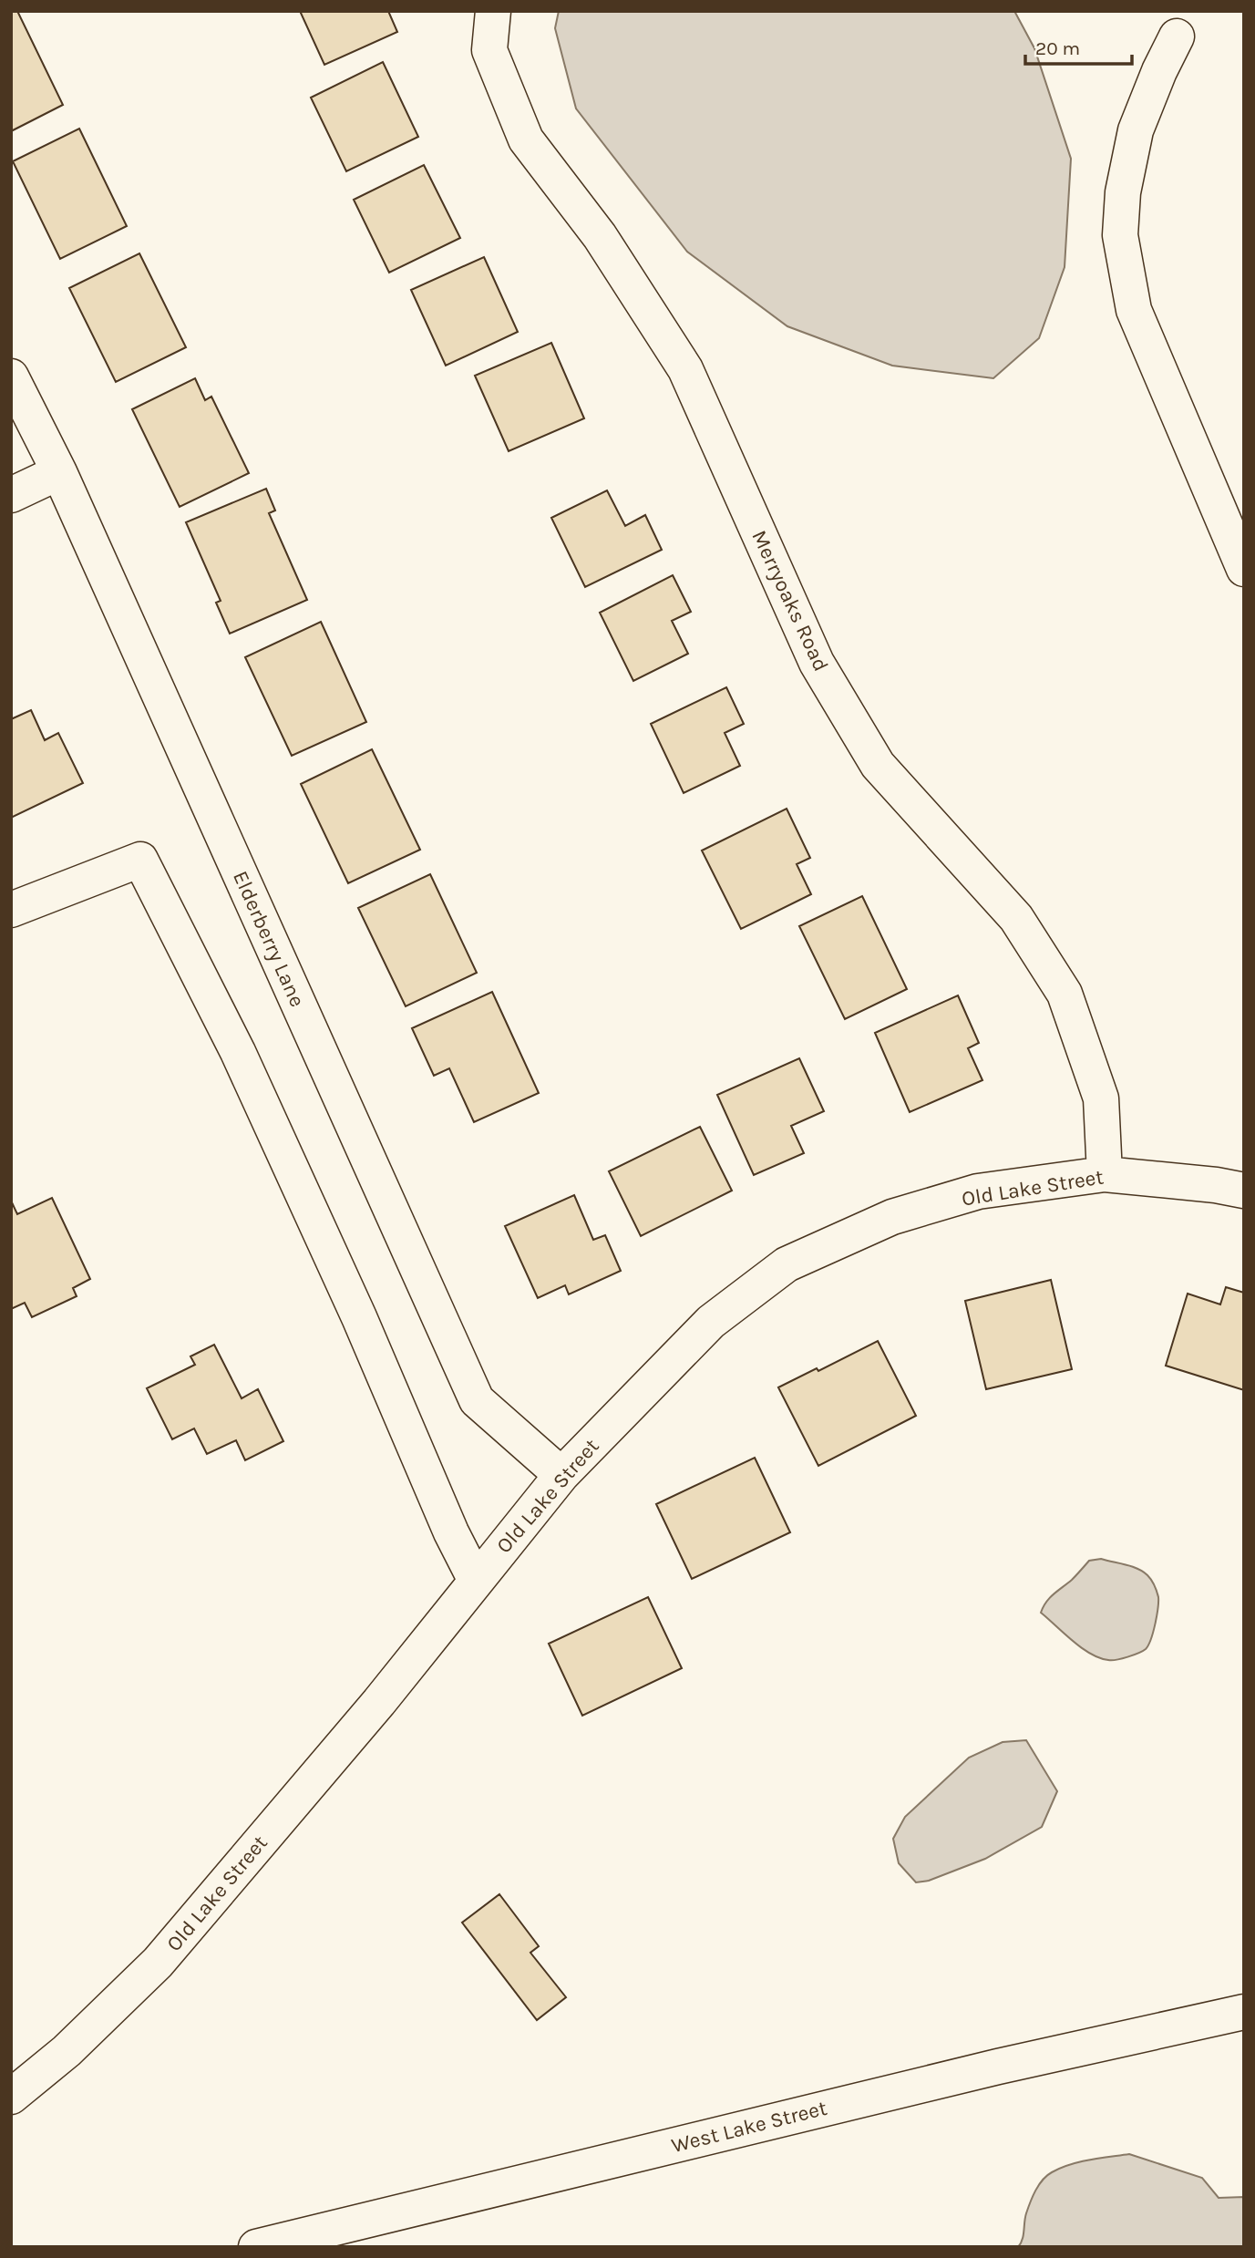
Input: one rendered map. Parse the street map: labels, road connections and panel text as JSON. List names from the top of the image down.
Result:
{
  "streets": {
    "main road": [
      "Merryoaks Road",
      "Elderberry Lane",
      "Old Lake Street",
      "West Lake Street"
    ]
  },
  "crossings": [
    ["Merryoaks Road", "Old Lake Street"],
    ["Elderberry Lane", "Old Lake Street"]
  ],
  "scale_bar": "20 m"
}
